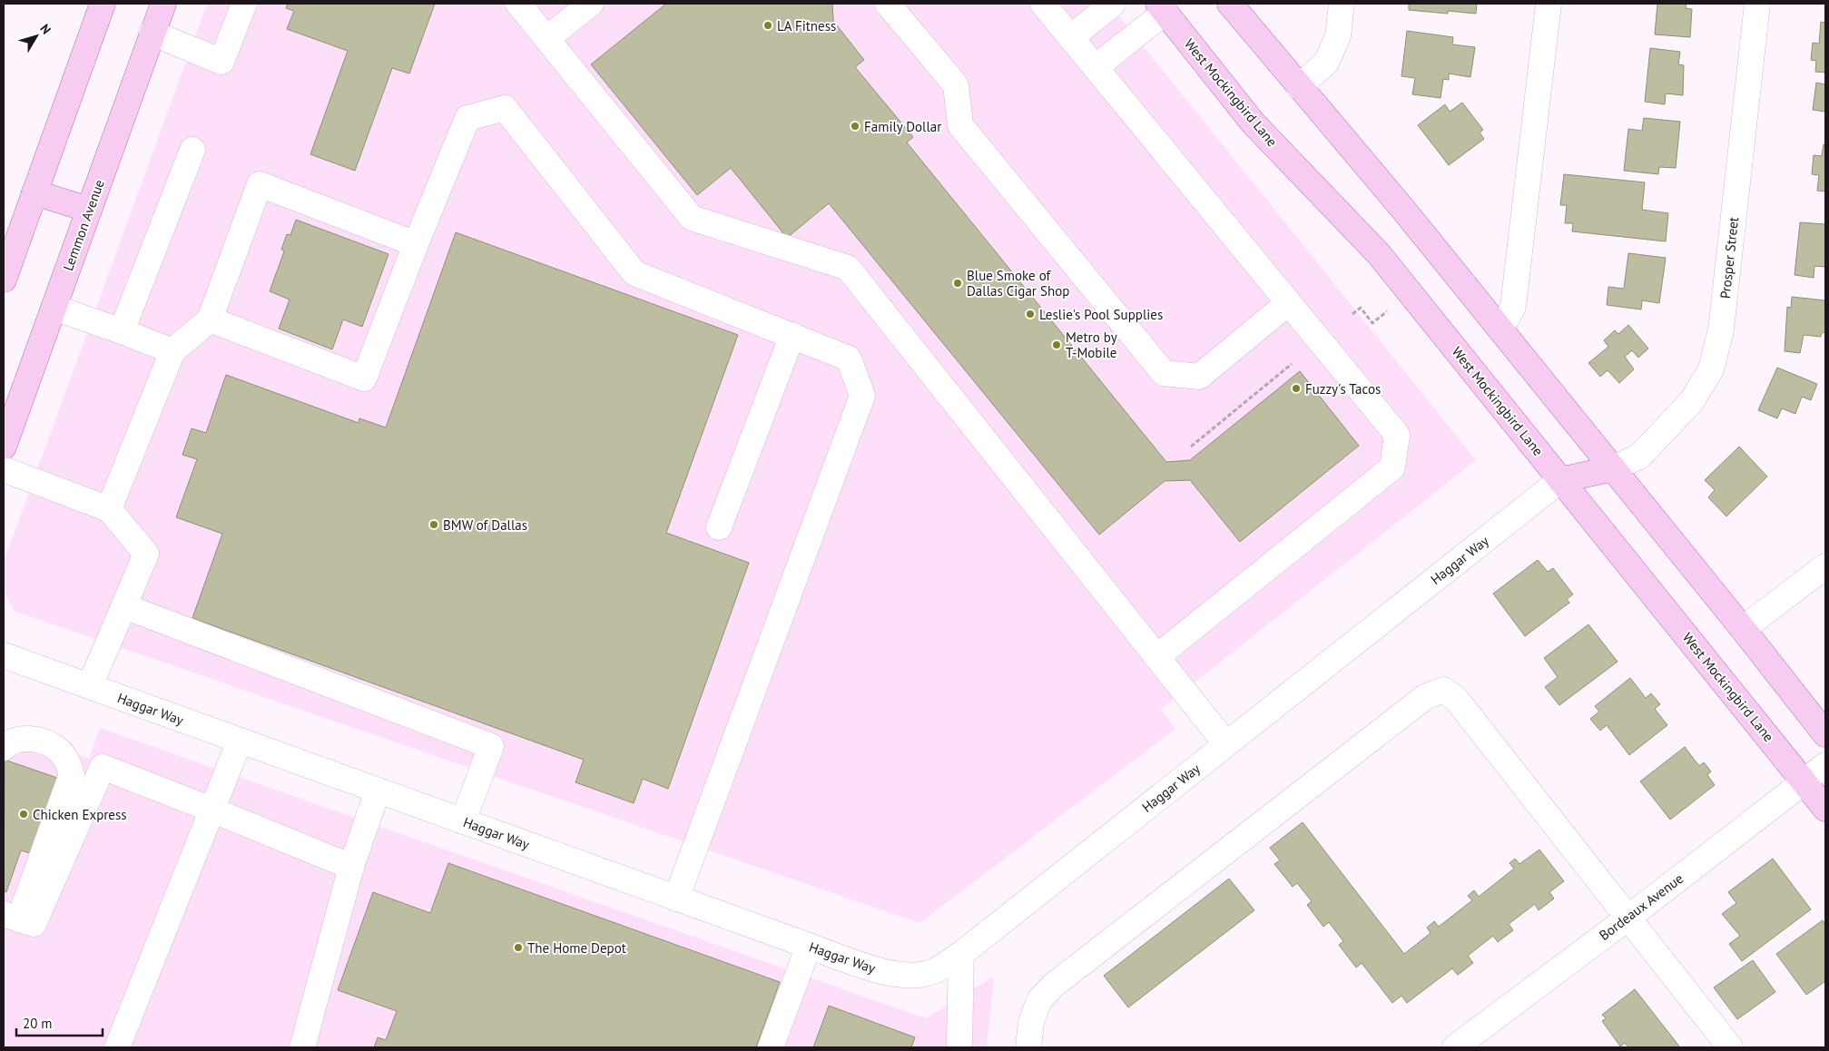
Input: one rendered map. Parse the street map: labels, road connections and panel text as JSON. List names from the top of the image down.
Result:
{
  "streets": {
    "main road": ["West Mockingbird Lane", "Lemmon Avenue"],
    "street": ["Prosper Street", "Haggar Way", "Bordeaux Avenue"]
  },
  "crossings": [
    ["West Mockingbird Lane", "Haggar Way"],
    ["West Mockingbird Lane", "Bordeaux Avenue"]
  ],
  "places": [
    "LA Fitness",
    "Family Dollar",
    "Blue Smoke of Dallas Cigar Shop",
    "Leslie's Pool Supplies",
    "Metro by T-Mobile",
    "Fuzzy's Tacos",
    "BMW of Dallas",
    "Chicken Express",
    "The Home Depot"
  ],
  "scale_bar": "20 m",
  "north": "top right"
}
